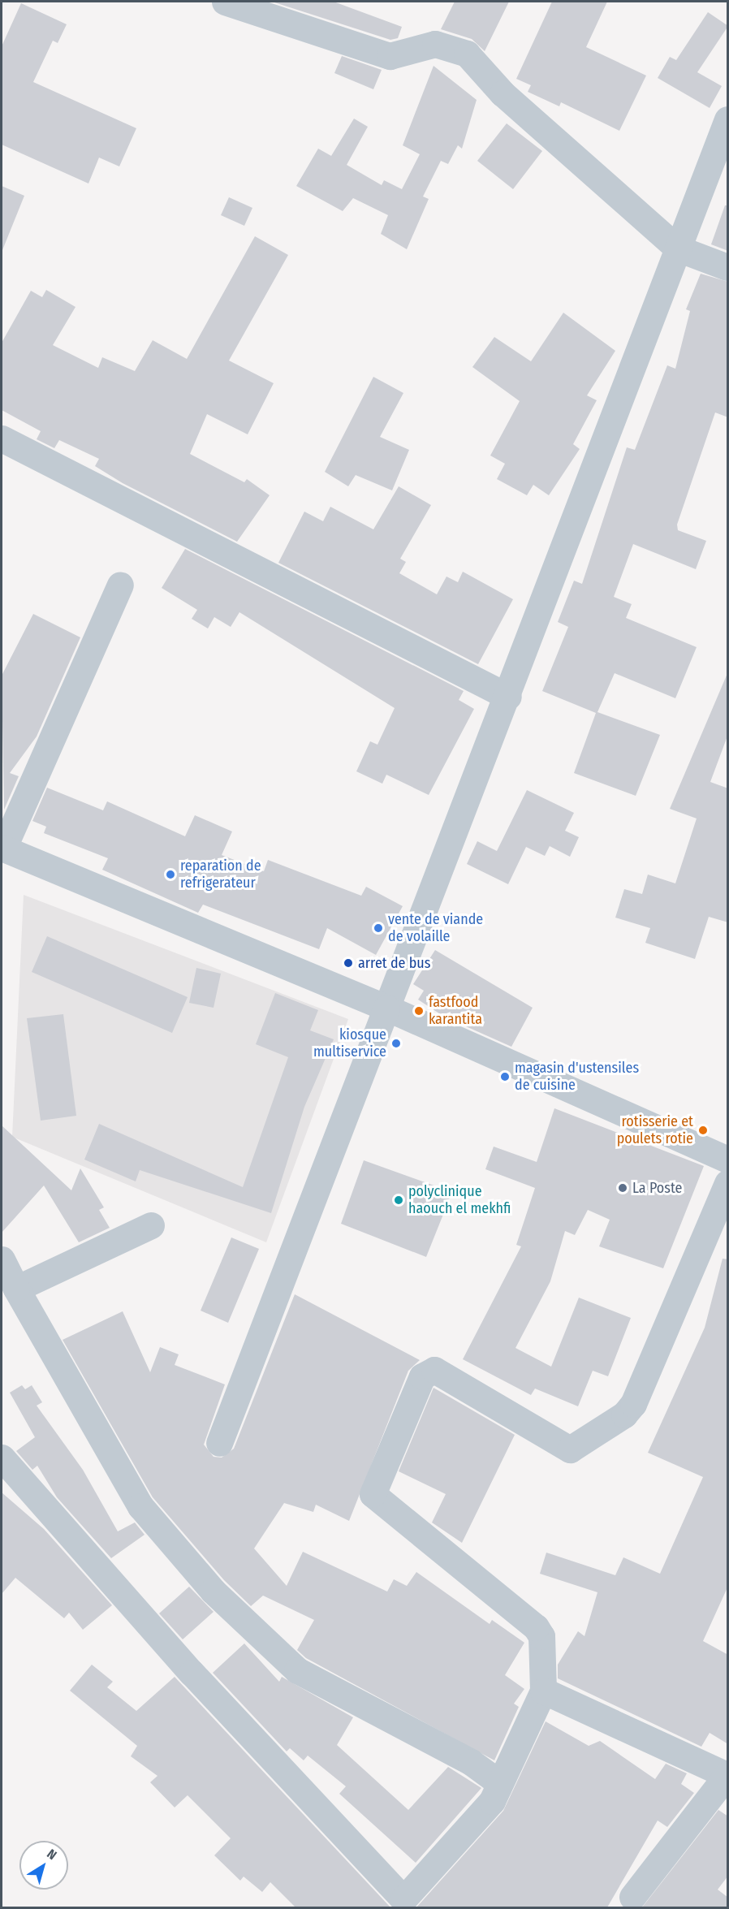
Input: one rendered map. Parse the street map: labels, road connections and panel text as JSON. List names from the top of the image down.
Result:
{
  "places": [
    "reparation de refrigerateur",
    "vente de viande de volaille",
    "arret de bus",
    "fastfood karantita",
    "kiosque multiservice",
    "magasin d'ustensiles de cuisine",
    "rotisserie et poulets rotie",
    "La Poste",
    "polyclinique haouch el mekhfi"
  ],
  "north": "top right"
}
